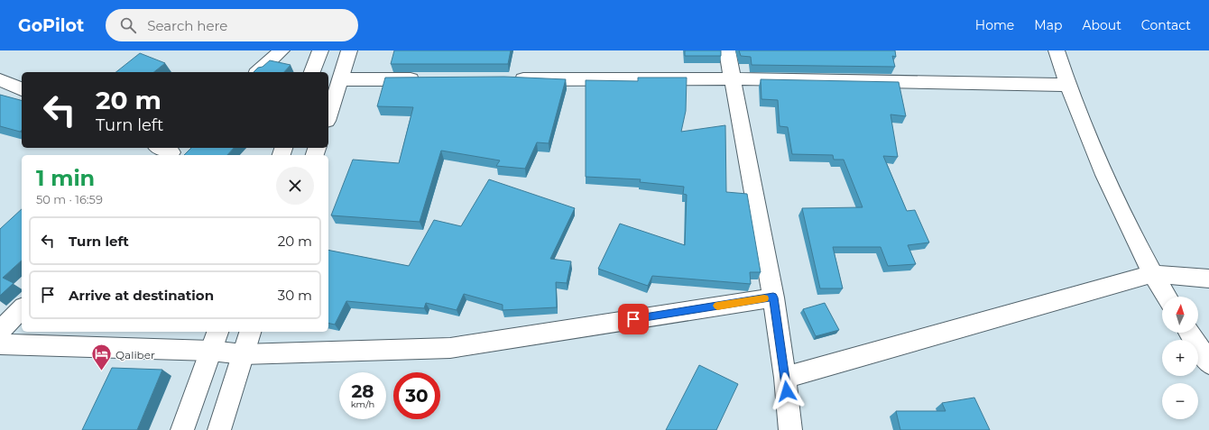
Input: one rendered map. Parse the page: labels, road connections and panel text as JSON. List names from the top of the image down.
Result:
{
  "places": {
    "hotel": ["Qaliber"]
  },
  "north": "top",
  "page": {
    "header": "GoPilot",
    "search": "Search here",
    "nav": [
      "Home",
      "Map",
      "About",
      "Contact"
    ],
    "turn": ["20 m", "Turn left"],
    "heading": ["1 min", "50 m · 16:59"],
    "list": [
      {
        "name": "Turn left",
        "value": "20 m"
      },
      {
        "name": "Arrive at destination",
        "value": "30 m"
      }
    ],
    "map_buttons": ["+", "−"],
    "speed": "28 km/h",
    "limit": "30"
  }
}
